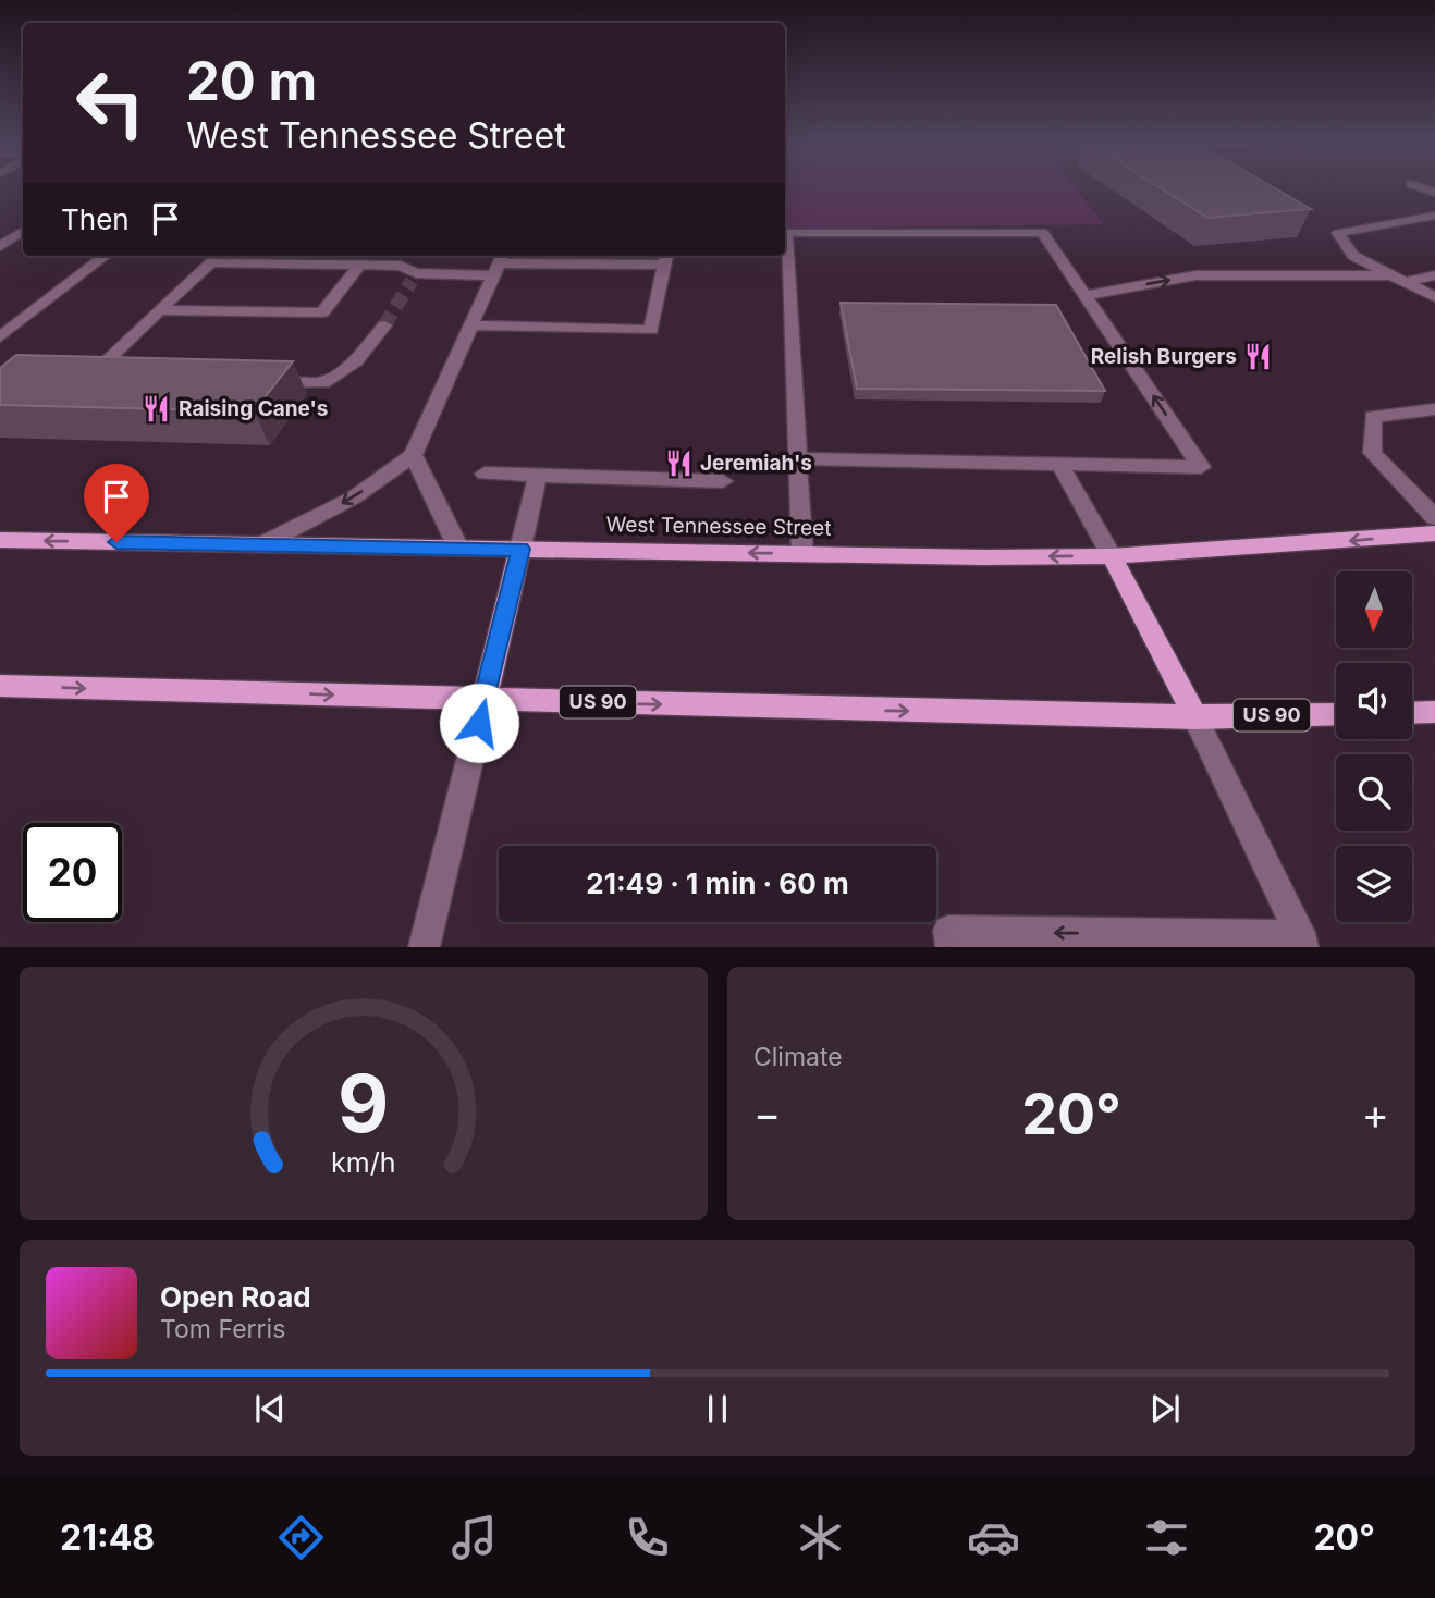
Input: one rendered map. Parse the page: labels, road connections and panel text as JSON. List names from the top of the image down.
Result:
{
  "streets": {
    "main road": ["West Tennessee Street", "US 90"]
  },
  "places": {
    "restaurant": ["Relish Burgers", "Raising Cane's", "Jeremiah's"]
  },
  "north": "bottom",
  "page": {
    "turn": ["20 m", "West Tennessee Street"],
    "then": "Then",
    "limit": "20",
    "trip": "21:49 · 1 min · 60 m",
    "tile": "Climate",
    "heat": ["−", "20°", "+"],
    "song": ["Open Road", "Tom Ferris"],
    "tabs": ["21:48", "20°"],
    "gauge": ["9", "km/h"]
  }
}
